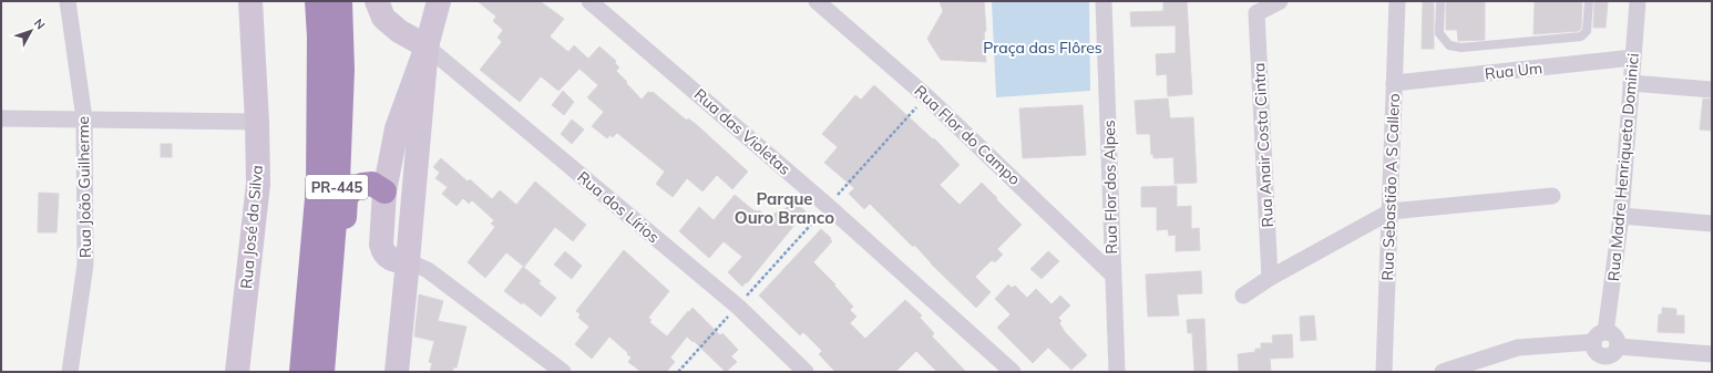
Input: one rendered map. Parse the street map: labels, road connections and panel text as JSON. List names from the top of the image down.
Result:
{
  "streets": {
    "highway": ["PR-445"],
    "street": [
      "Rua Um",
      "Rua das Violetas",
      "Rua Flor do Campo",
      "Rua Anair Costa Cintra",
      "Rua Madre Henriqueta Dominici",
      "Rua João Guilherme",
      "Rua Flor dos Alpes",
      "Rua Sebastião A S Callero",
      "Rua dos Lírios",
      "Rua José da Silva"
    ]
  },
  "crossings": [
    ["Rua Um", "Rua Madre Henriqueta Dominici"],
    ["Rua Um", "Rua Sebastião A S Callero"],
    ["Rua Flor do Campo", "Rua Flor dos Alpes"]
  ],
  "districts": ["Parque Ouro Branco"],
  "parks": ["Praça das Flôres"],
  "north": "top right"
}
